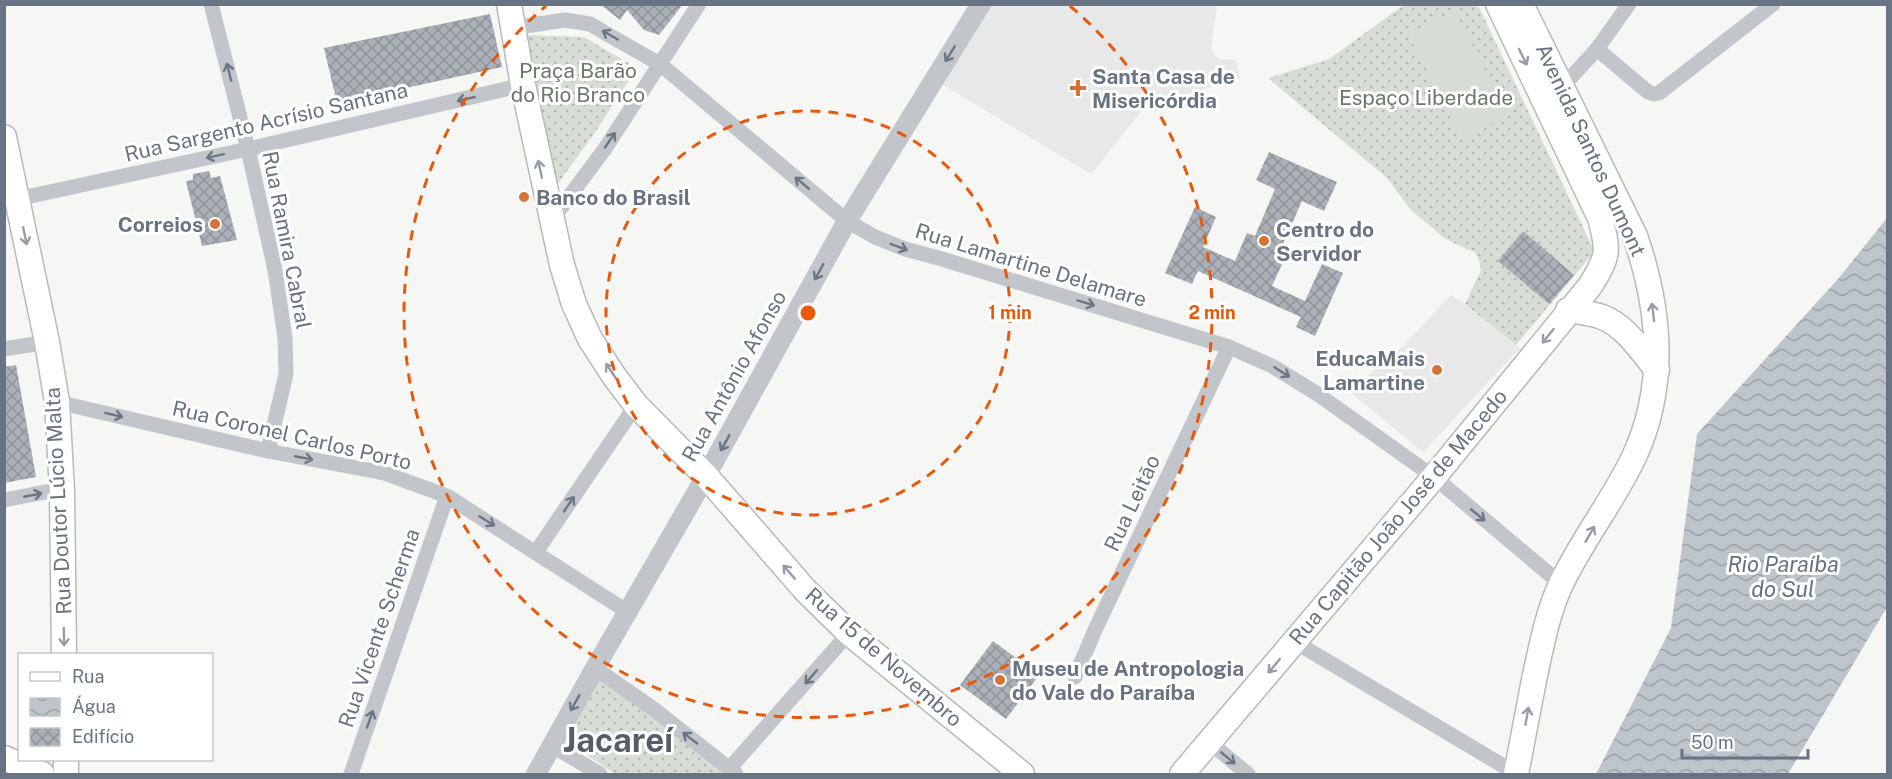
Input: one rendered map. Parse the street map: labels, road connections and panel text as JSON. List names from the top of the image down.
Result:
{
  "streets": {
    "main road": [
      "Avenida Santos Dumont",
      "Rua Doutor Lúcio Malta",
      "Rua Capitão João José de Macedo",
      "Rua 15 de Novembro"
    ],
    "street": [
      "Rua Sargento Acrísio Santana",
      "Rua Ramira Cabral",
      "Rua Lamartine Delamare",
      "Rua Antônio Afonso",
      "Rua Coronel Carlos Porto",
      "Rua Leitão",
      "Rua Vicente Scherma"
    ]
  },
  "crossings": [
    ["Rua Sargento Acrísio Santana", "Rua Ramira Cabral"],
    ["Rua Sargento Acrísio Santana", "Rua Doutor Lúcio Malta"],
    ["Rua Sargento Acrísio Santana", "Rua 15 de Novembro"],
    ["Avenida Santos Dumont", "Rua Lamartine Delamare"],
    ["Avenida Santos Dumont", "Rua Capitão João José de Macedo"],
    ["Rua Ramira Cabral", "Rua Coronel Carlos Porto"],
    ["Rua Lamartine Delamare", "Rua Antônio Afonso"],
    ["Rua Lamartine Delamare", "Rua Leitão"],
    ["Rua Lamartine Delamare", "Rua Capitão João José de Macedo"],
    ["Rua Antônio Afonso", "Rua Coronel Carlos Porto"],
    ["Rua Antônio Afonso", "Rua 15 de Novembro"],
    ["Rua Coronel Carlos Porto", "Rua Doutor Lúcio Malta"],
    ["Rua Coronel Carlos Porto", "Rua Vicente Scherma"]
  ],
  "one_way": [
    "Rua Sargento Acrísio Santana",
    "Rua Antônio Afonso",
    "Rua Coronel Carlos Porto",
    "Rua Doutor Lúcio Malta",
    "Rua Capitão João José de Macedo",
    "Rua Vicente Scherma",
    "Rua 15 de Novembro"
  ],
  "districts": ["Jacareí"],
  "water": ["Rio Paraíba do Sul"],
  "parks": ["Praça Barão do Rio Branco", "Espaço Liberdade"],
  "places": {
    "health": ["Santa Casa de Misericórdia"],
    "other": [
      "Banco do Brasil",
      "Correios",
      "Centro do Servidor",
      "EducaMais Lamartine",
      "Museu de Antropologia do Vale do Paraíba"
    ]
  },
  "legend": ["Rua", "Água", "Edifício"],
  "scale_bar": "50 m",
  "rings": ["1 min", "2 min"]
}
